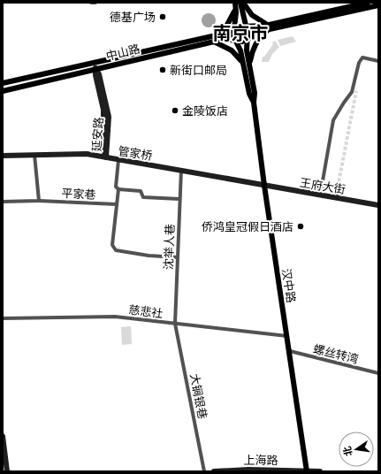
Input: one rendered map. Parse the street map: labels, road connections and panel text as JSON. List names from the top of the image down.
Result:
{
  "streets": {
    "main road": ["中山路", "汉中路"],
    "street": [
      "延安路",
      "管家桥",
      "王府大街",
      "平家巷",
      "沈举人巷",
      "慈悲社",
      "螺丝转湾",
      "大锏银巷",
      "上海路"
    ]
  },
  "crossings": [
    ["中山路", "延安路"],
    ["中山路", "汉中路"],
    ["延安路", "管家桥"],
    ["管家桥", "王府大街"],
    ["管家桥", "沈举人巷"],
    ["管家桥", "汉中路"],
    ["王府大街", "汉中路"],
    ["沈举人巷", "慈悲社"],
    ["沈举人巷", "大锏银巷"],
    ["汉中路", "慈悲社"],
    ["汉中路", "螺丝转湾"],
    ["汉中路", "上海路"],
    ["慈悲社", "大锏银巷"]
  ],
  "districts": ["南京市"],
  "places": [
    "德基广场",
    "新街口邮局",
    "金陵饭店",
    "侨鸿皇冠假日酒店"
  ],
  "north": "left"
}
